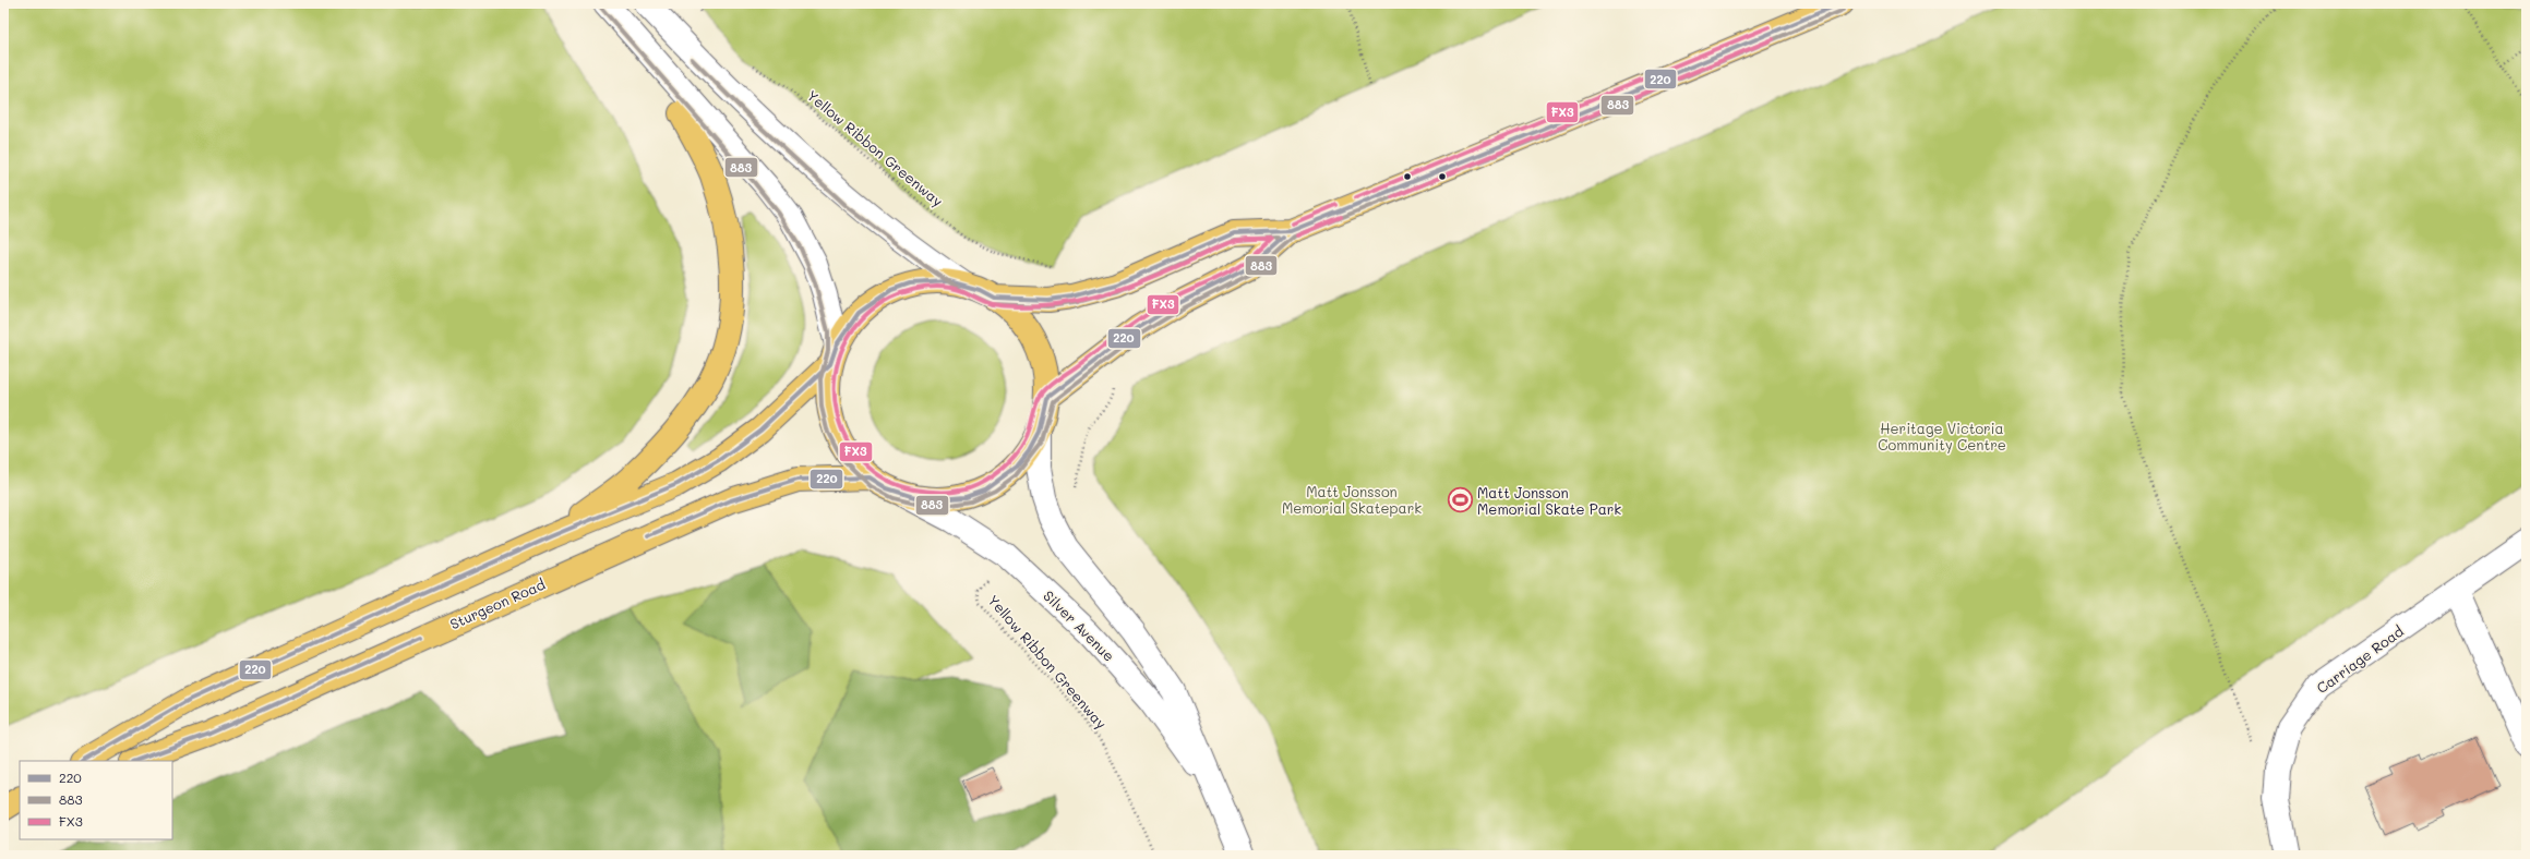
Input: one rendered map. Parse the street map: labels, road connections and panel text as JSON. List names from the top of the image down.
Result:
{
  "streets": {
    "main road": ["Sturgeon Road"],
    "street": ["Silver Avenue", "Carriage Road"],
    "path": ["Yellow Ribbon Greenway"]
  },
  "parks": ["Heritage Victoria Community Centre", "Matt Jonsson Memorial Skatepark"],
  "places": {
    "sports": ["Matt Jonsson Memorial Skate Park"]
  },
  "lines": ["transit line 220", "transit line 883", "transit line FX3"],
  "legend": ["220", "883", "FX3"]
}
